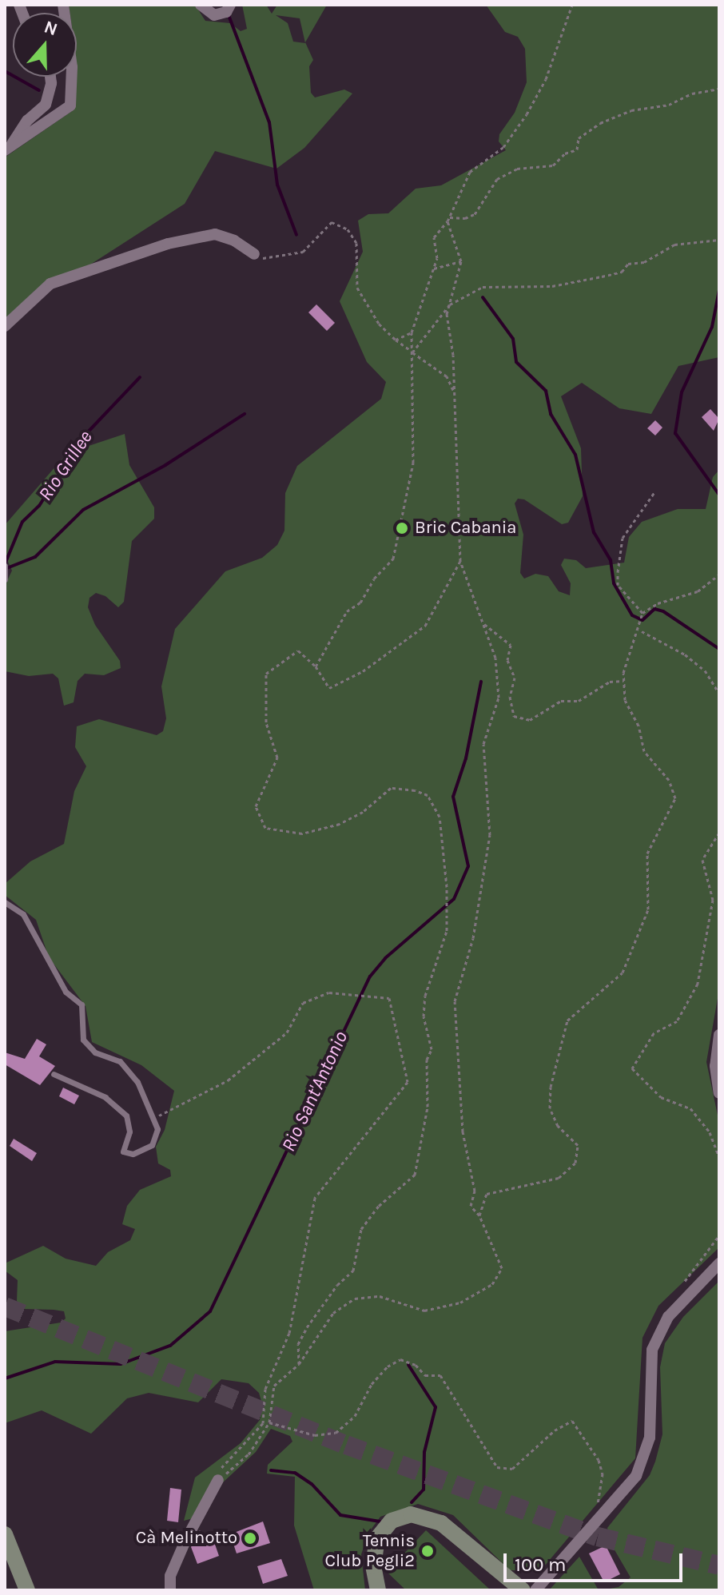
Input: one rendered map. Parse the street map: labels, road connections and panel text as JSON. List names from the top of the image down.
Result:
{
  "water": ["Rio Grillee", "Rio Sant'Antonio"],
  "places": ["Bric Cabania", "Cà Melinotto", "Tennis Club Pegli2"],
  "scale_bar": "100 m",
  "north": "top"
}
